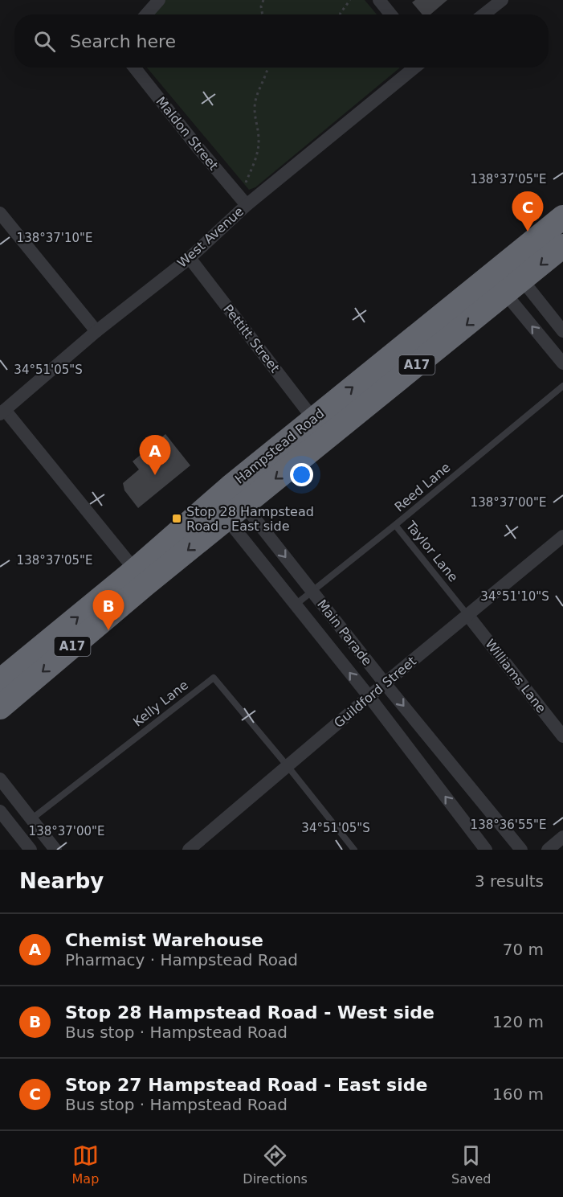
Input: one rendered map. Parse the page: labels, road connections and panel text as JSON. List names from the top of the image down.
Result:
{
  "streets": {
    "highway": ["A17", "Hampstead Road"],
    "street": [
      "Maldon Street",
      "West Avenue",
      "Pettitt Street",
      "Main Parade",
      "Williams Lane",
      "Guildford Street"
    ],
    "lane": ["Reed Lane", "Taylor Lane", "Kelly Lane"]
  },
  "crossings": [
    ["Maldon Street", "West Avenue"],
    ["West Avenue", "Pettitt Street"],
    ["Pettitt Street", "Hampstead Road"],
    ["Hampstead Road", "Main Parade"],
    ["Reed Lane", "Taylor Lane"],
    ["Reed Lane", "Main Parade"],
    ["Taylor Lane", "Williams Lane"],
    ["Taylor Lane", "Guildford Street"],
    ["Main Parade", "Guildford Street"],
    ["Williams Lane", "Guildford Street"],
    ["Guildford Street", "Kelly Lane"]
  ],
  "places": {
    "transit": ["Stop 28 Hampstead Road - East side"]
  },
  "page": {
    "search": "Search here",
    "pins": ["C", "A", "B"],
    "heading": ["Nearby", "3 results"],
    "list": [
      {
        "mark": "A",
        "name": "Chemist Warehouse",
        "note": "Pharmacy · Hampstead Road",
        "value": "70 m"
      },
      {
        "mark": "B",
        "name": "Stop 28 Hampstead Road - West side",
        "note": "Bus stop · Hampstead Road",
        "value": "120 m"
      },
      {
        "mark": "C",
        "name": "Stop 27 Hampstead Road - East side",
        "note": "Bus stop · Hampstead Road",
        "value": "160 m"
      }
    ],
    "nav": ["Map", "Directions", "Saved"]
  },
  "coordinates": [
    "138°37'05\"E",
    "138°37'10\"E",
    "34°51'05\"S",
    "138°37'00\"E",
    "34°51'10\"S",
    "138°36'55\"E"
  ]
}
